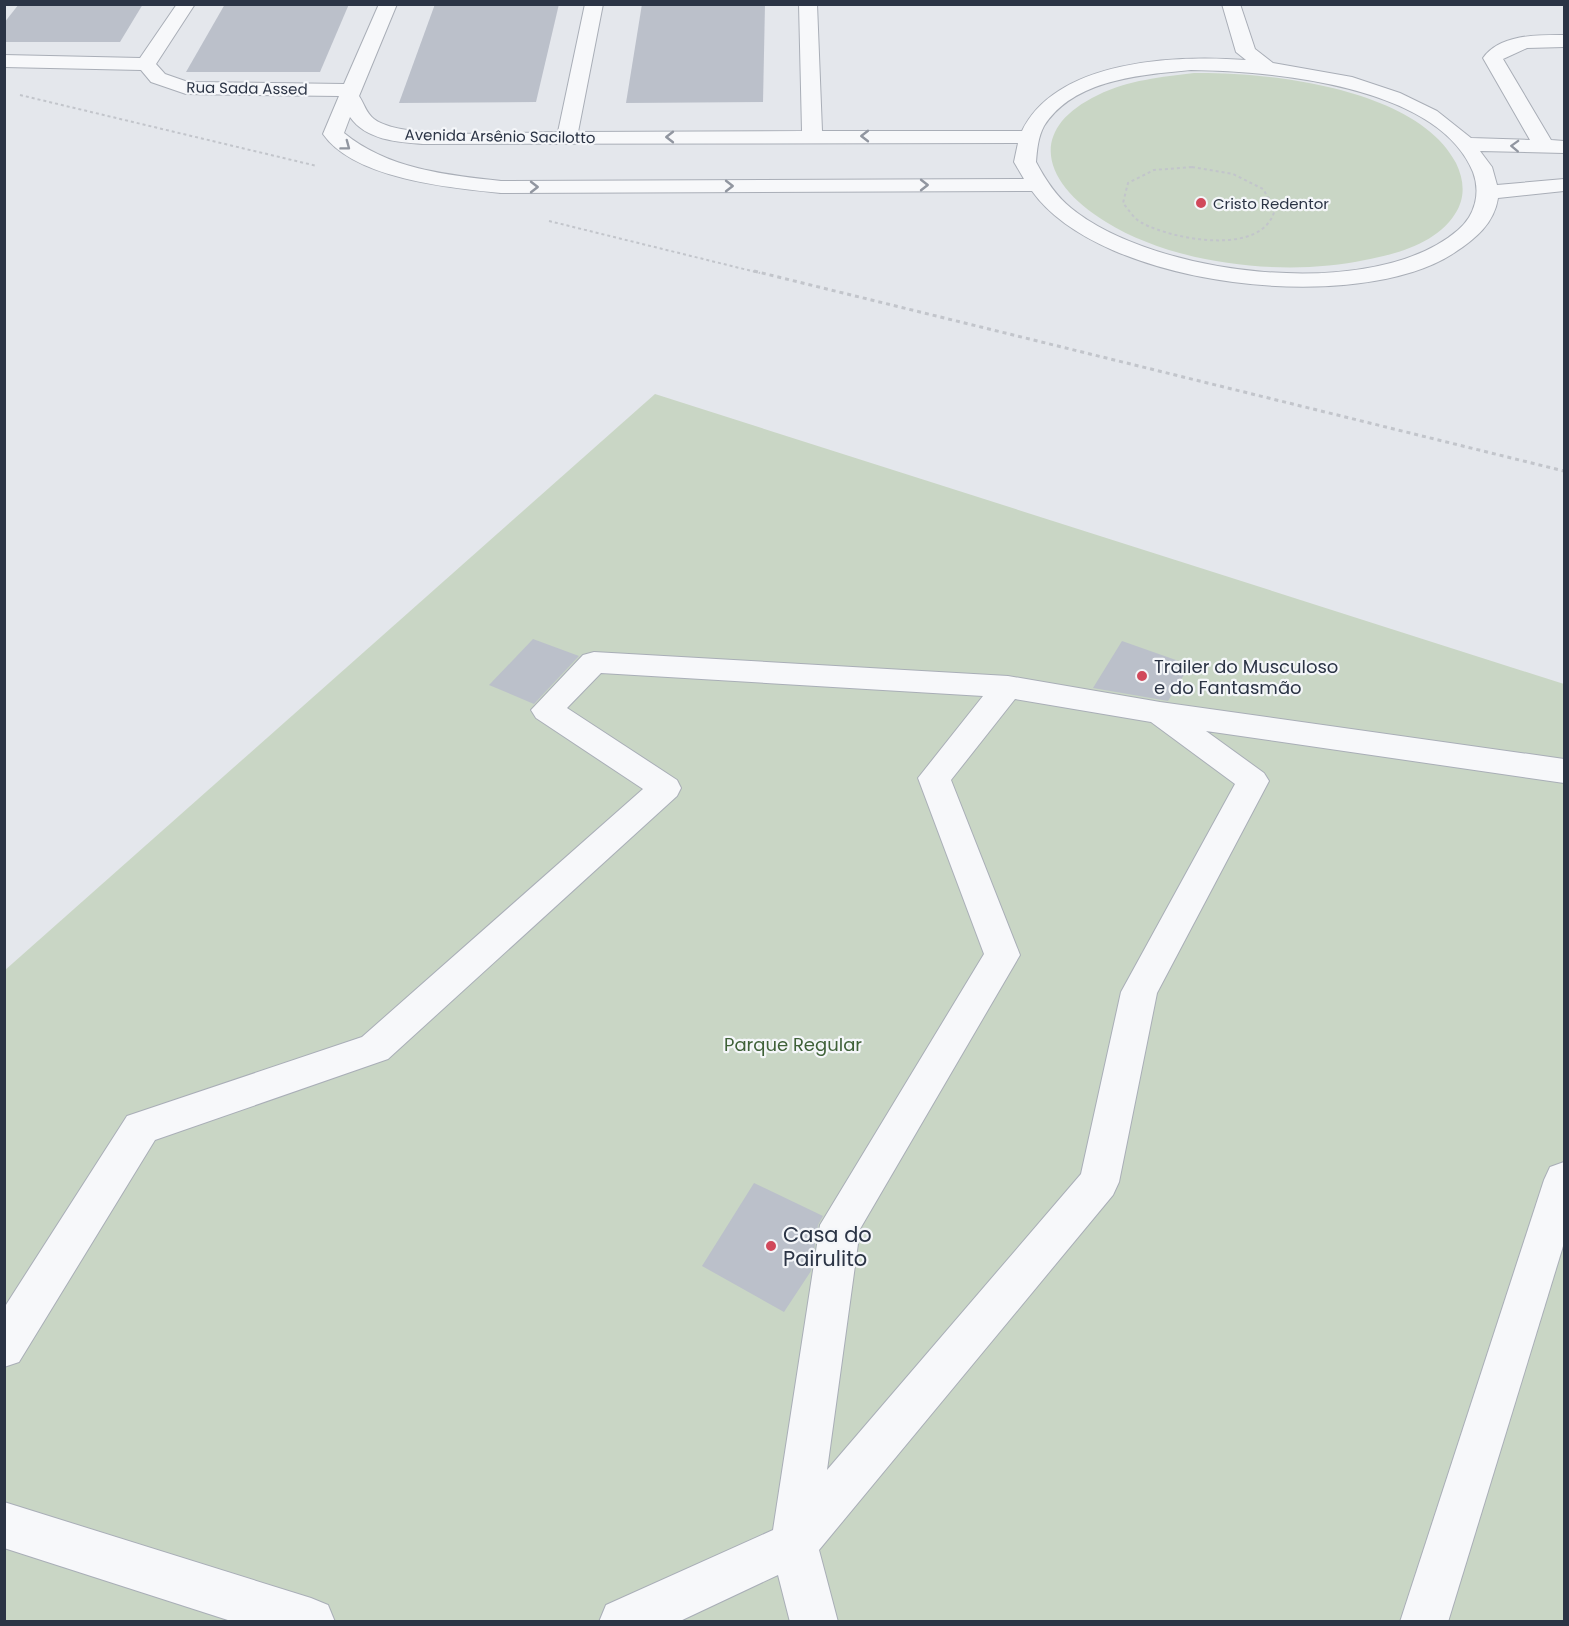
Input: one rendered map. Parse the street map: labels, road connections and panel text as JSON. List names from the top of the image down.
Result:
{
  "streets": {
    "street": ["Rua Sada Assed", "Avenida Arsênio Sacilotto"]
  },
  "crossings": [
    ["Rua Sada Assed", "Avenida Arsênio Sacilotto"]
  ],
  "parks": ["Parque Regular"],
  "places": ["Cristo Redentor", "Trailer do Musculoso e do Fantasmão", "Casa do Pairulito"]
}
